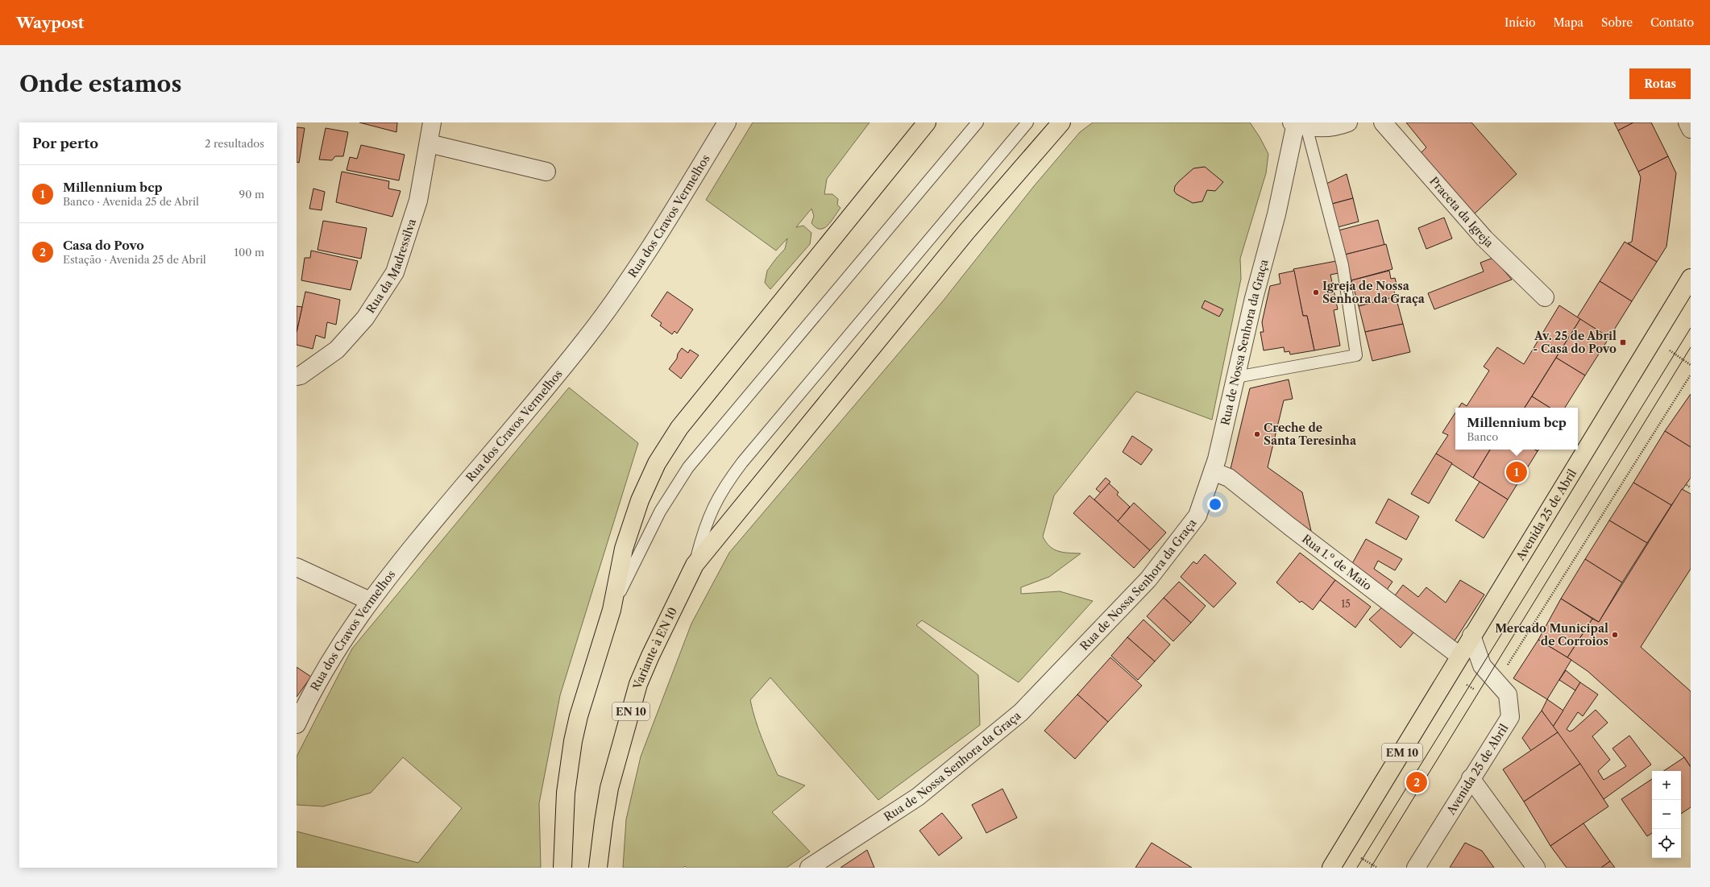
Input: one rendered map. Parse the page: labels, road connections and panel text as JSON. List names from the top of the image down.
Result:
{
  "streets": {
    "main road": [
      "Avenida 25 de Abril",
      "Variante à EN 10",
      "EN 10",
      "EM 10"
    ],
    "street": [
      "Praceta da Igreja",
      "Rua dos Cravos Vermelhos",
      "Rua da Madressilva",
      "Rua de Nossa Senhora da Graça",
      "Rua 1.º de Maio"
    ]
  },
  "crossings": [
    ["Rua de Nossa Senhora da Graça", "Rua 1.º de Maio"],
    ["Avenida 25 de Abril", "Rua 1.º de Maio"]
  ],
  "places": {
    "other": ["Igreja de Nossa Senhora da Graça", "Creche de Santa Teresinha", "Mercado Municipal de Corroios"],
    "transit": ["Av. 25 de Abril - Casa do Povo"]
  },
  "house_numbers": ["15"],
  "page": {
    "header": "Waypost",
    "nav": [
      "Início",
      "Mapa",
      "Sobre",
      "Contato"
    ],
    "buttons": "Rotas",
    "title": "Onde estamos",
    "heading": ["Por perto", "2 resultados"],
    "list": [
      {
        "mark": "1",
        "name": "Millennium bcp",
        "note": "Banco · Avenida 25 de Abril",
        "value": "90 m"
      },
      {
        "mark": "2",
        "name": "Casa do Povo",
        "note": "Estação · Avenida 25 de Abril",
        "value": "100 m"
      }
    ],
    "popup": ["Millennium bcp", "Banco"],
    "pins": ["1", "2"],
    "map_buttons": ["+", "−"]
  }
}
